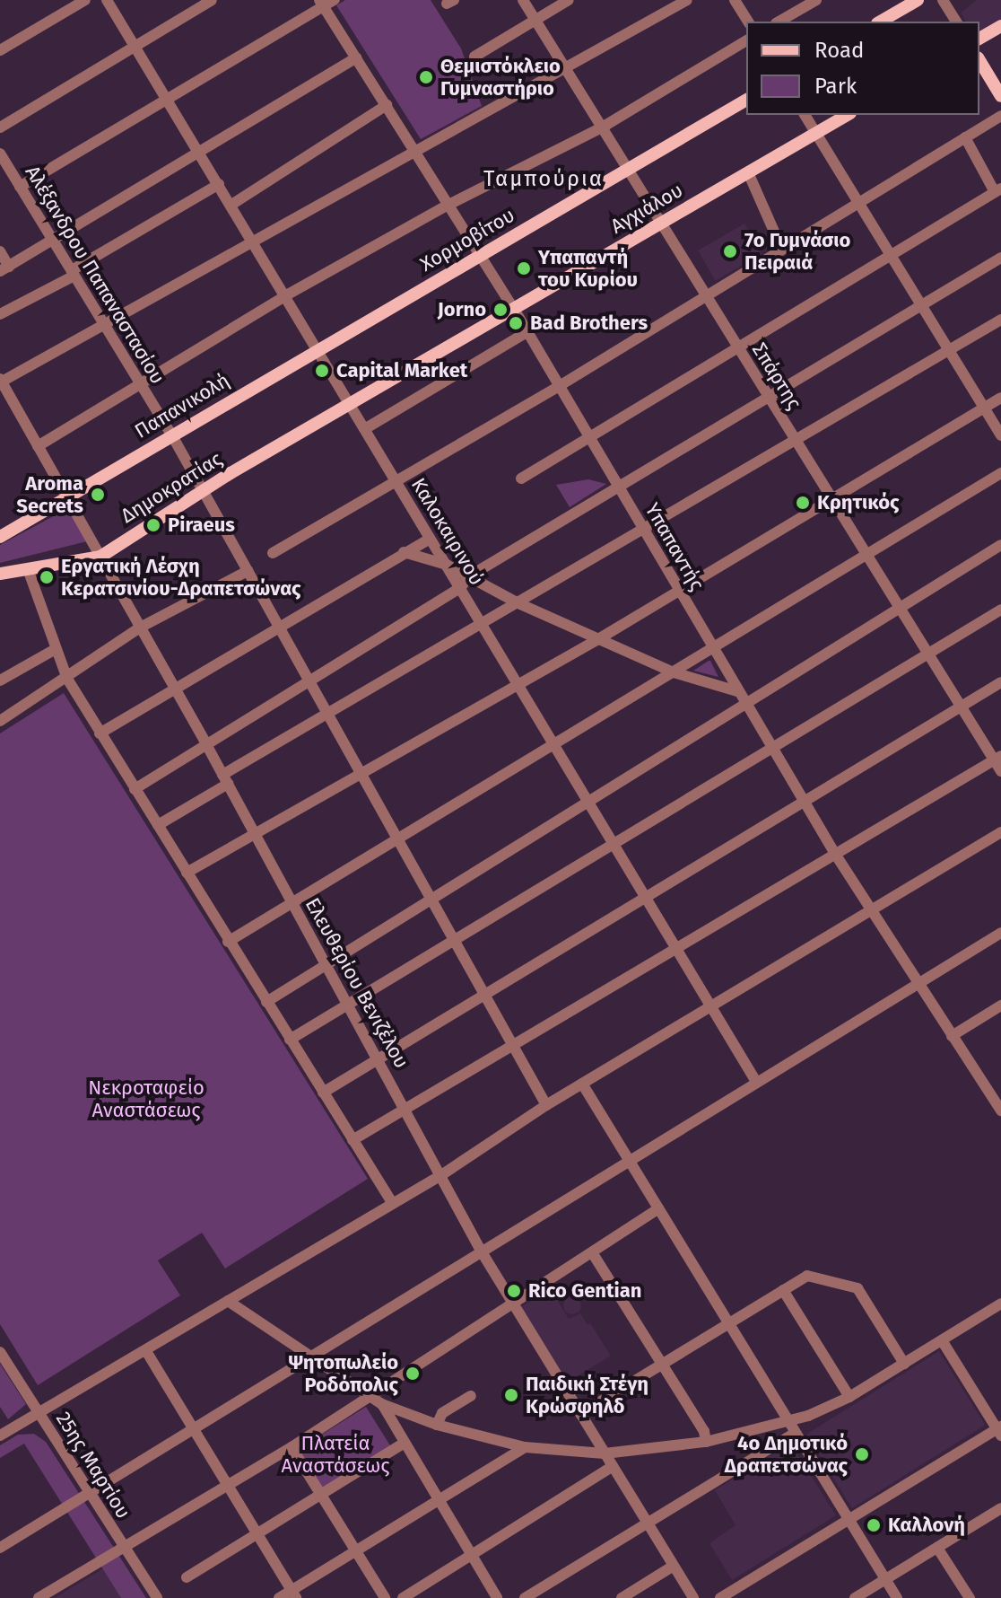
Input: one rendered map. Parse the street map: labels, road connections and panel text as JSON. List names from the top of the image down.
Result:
{
  "streets": {
    "main road": [
      "Αγχιάλου",
      "Χορμοβίτου",
      "Παπανικολή",
      "Δημοκρατίας"
    ],
    "street": [
      "Αλέξανδρου Παπαναστασίου",
      "Σπάρτης",
      "Καλοκαιρινού",
      "Υπαπαντής",
      "Ελευθερίου Βενιζέλου",
      "25ης Μαρτίου"
    ]
  },
  "crossings": [
    ["Αγχιάλου", "Σπάρτης"],
    ["Αγχιάλου", "Δημοκρατίας"],
    ["Αγχιάλου", "Καλοκαιρινού"],
    ["Αγχιάλου", "Υπαπαντής"],
    ["Χορμοβίτου", "Σπάρτης"],
    ["Χορμοβίτου", "Παπανικολή"],
    ["Χορμοβίτου", "Καλοκαιρινού"],
    ["Χορμοβίτου", "Υπαπαντής"],
    ["Αλέξανδρου Παπαναστασίου", "Παπανικολή"],
    ["Αλέξανδρου Παπαναστασίου", "Δημοκρατίας"],
    ["Παπανικολή", "Καλοκαιρινού"],
    ["Παπανικολή", "Ελευθερίου Βενιζέλου"],
    ["Δημοκρατίας", "Καλοκαιρινού"],
    ["Δημοκρατίας", "Ελευθερίου Βενιζέλου"]
  ],
  "districts": ["Ταμπούρια"],
  "parks": ["Νεκροταφείο Αναστάσεως", "Πλατεία Αναστάσεως"],
  "places": [
    "Θεμιστόκλειο Γυμναστήριο",
    "7ο Γυμνάσιο Πειραιά",
    "Υπαπαντή του Κυρίου",
    "Jorno",
    "Bad Brothers",
    "Capital Market",
    "Aroma Secrets",
    "Κρητικός",
    "Piraeus",
    "Εργατική Λέσχη Κερατσινίου-Δραπετσώνας",
    "Rico Gentian",
    "Ψητοπωλείο Ροδόπολις",
    "Παιδική Στέγη Κρώσφηλδ",
    "4ο Δημοτικό Δραπετσώνας",
    "Καλλονή"
  ],
  "legend": ["Road", "Park"]
}
